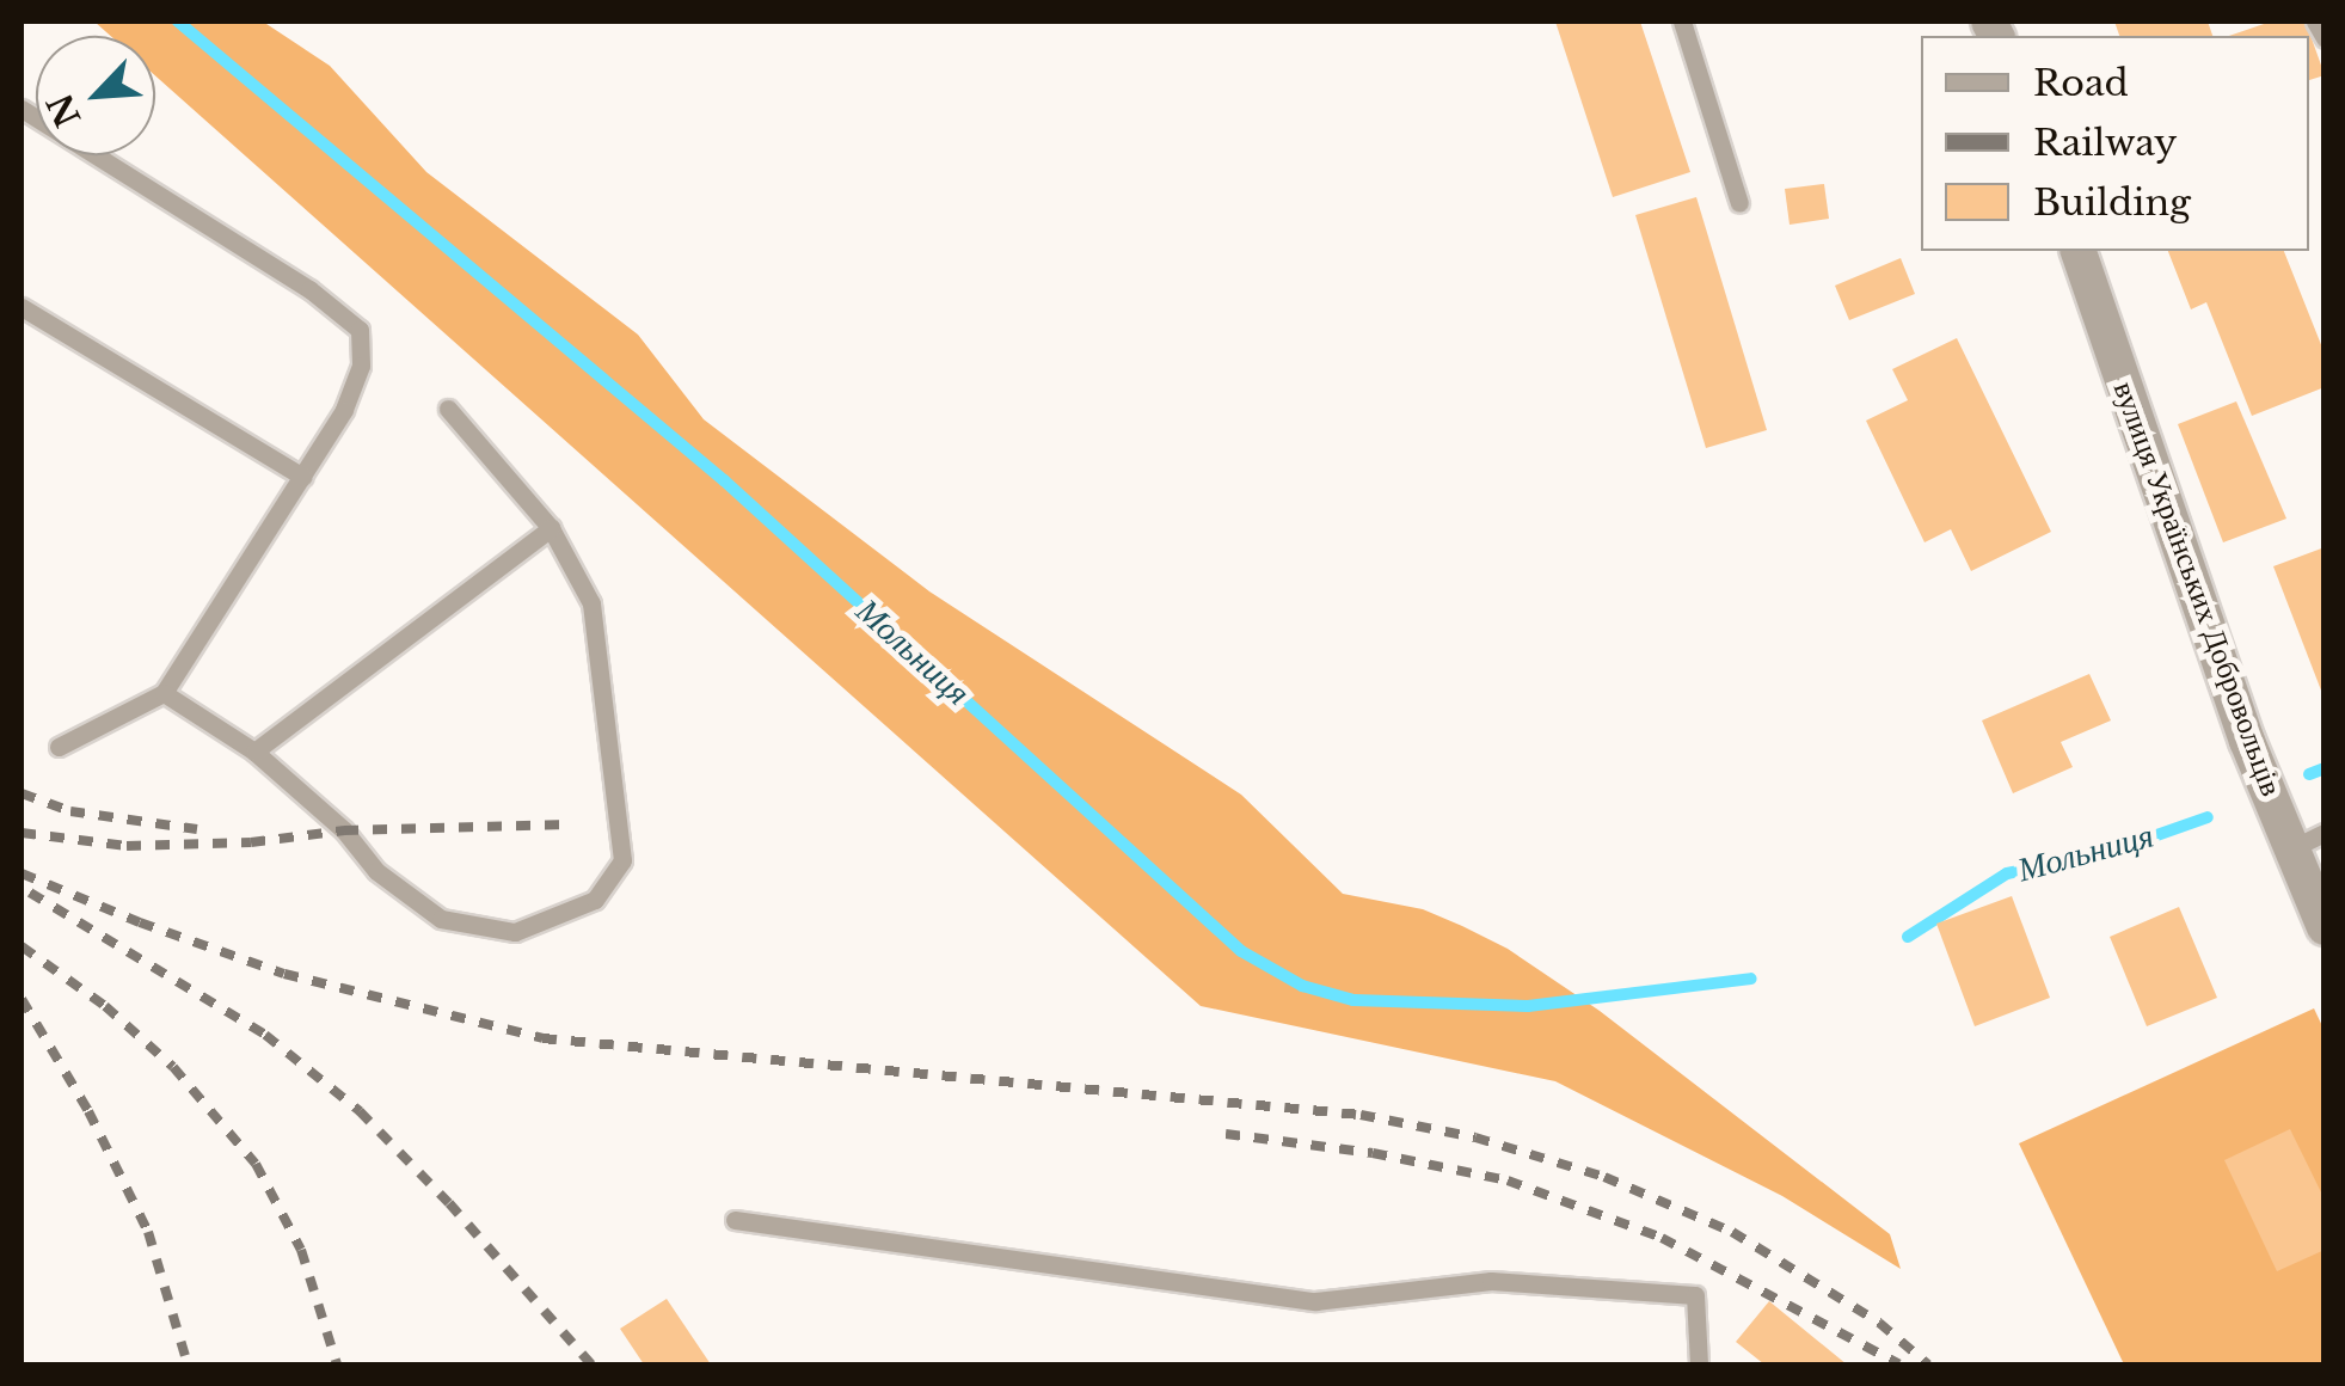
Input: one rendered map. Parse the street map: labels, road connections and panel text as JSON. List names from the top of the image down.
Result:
{
  "streets": {
    "street": ["вулиця Українських Добровольців"]
  },
  "water": ["Мольниця"],
  "legend": ["Road", "Railway", "Building"],
  "north": "bottom left"
}
